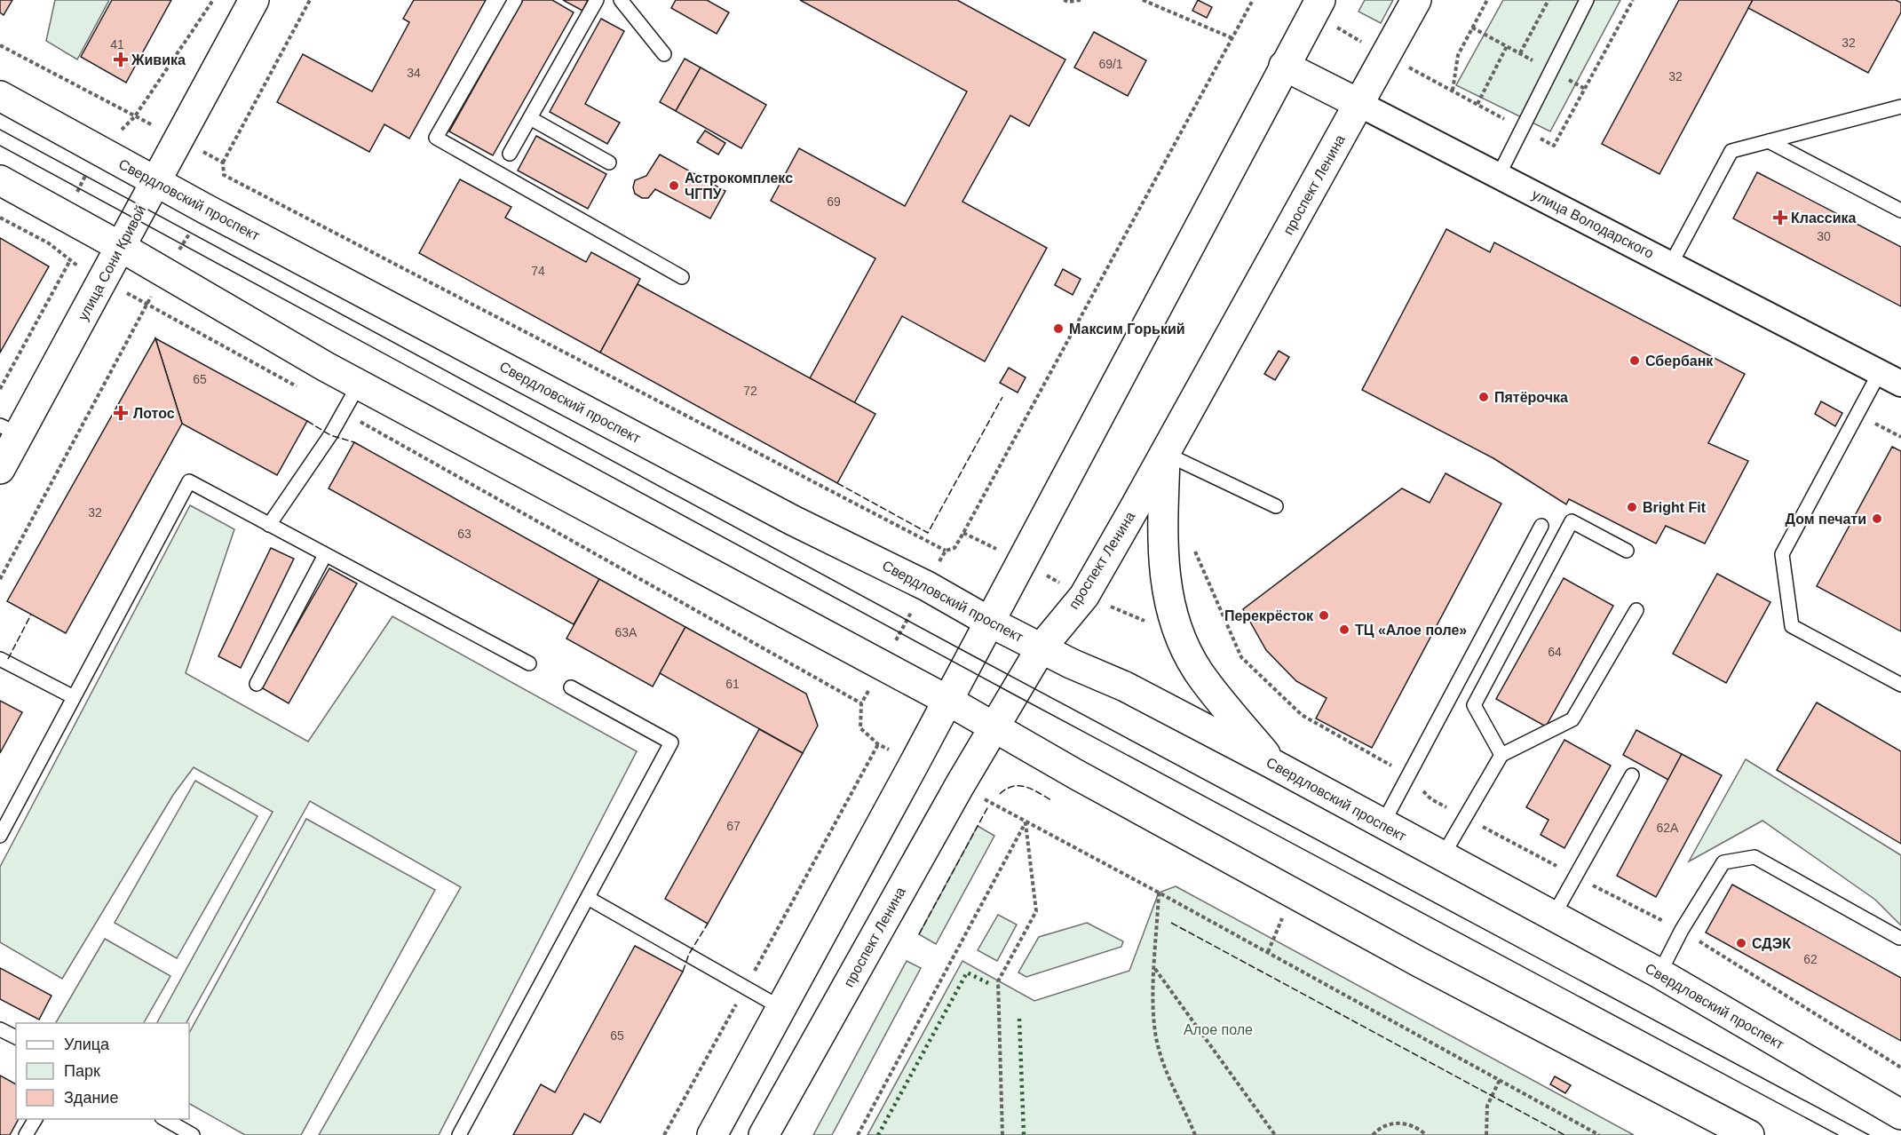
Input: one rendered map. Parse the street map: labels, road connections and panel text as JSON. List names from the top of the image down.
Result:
{
  "streets": {
    "main road": [
      "проспект Ленина",
      "Свердловский проспект",
      "улица Володарского",
      "улица Сони Кривой"
    ]
  },
  "crossings": [
    ["проспект Ленина", "Свердловский проспект"],
    ["проспект Ленина", "улица Володарского"],
    ["Свердловский проспект", "улица Сони Кривой"]
  ],
  "parks": ["Алое поле"],
  "places": {
    "health": ["Живика", "Классика", "Лотос"],
    "other": [
      "Астрокомплекс ЧГПУ",
      "Максим Горький",
      "Сбербанк",
      "Пятёрочка",
      "Bright Fit",
      "Дом печати",
      "Перекрёсток",
      "ТЦ «Алое поле»",
      "СДЭК"
    ]
  },
  "house_numbers": [
    "32",
    "41",
    "69/1",
    "34",
    "32",
    "69",
    "30",
    "74",
    "65",
    "72",
    "32",
    "63",
    "63А",
    "64",
    "61",
    "67",
    "62А",
    "62",
    "65"
  ],
  "legend": ["Улица", "Парк", "Здание"]
}
